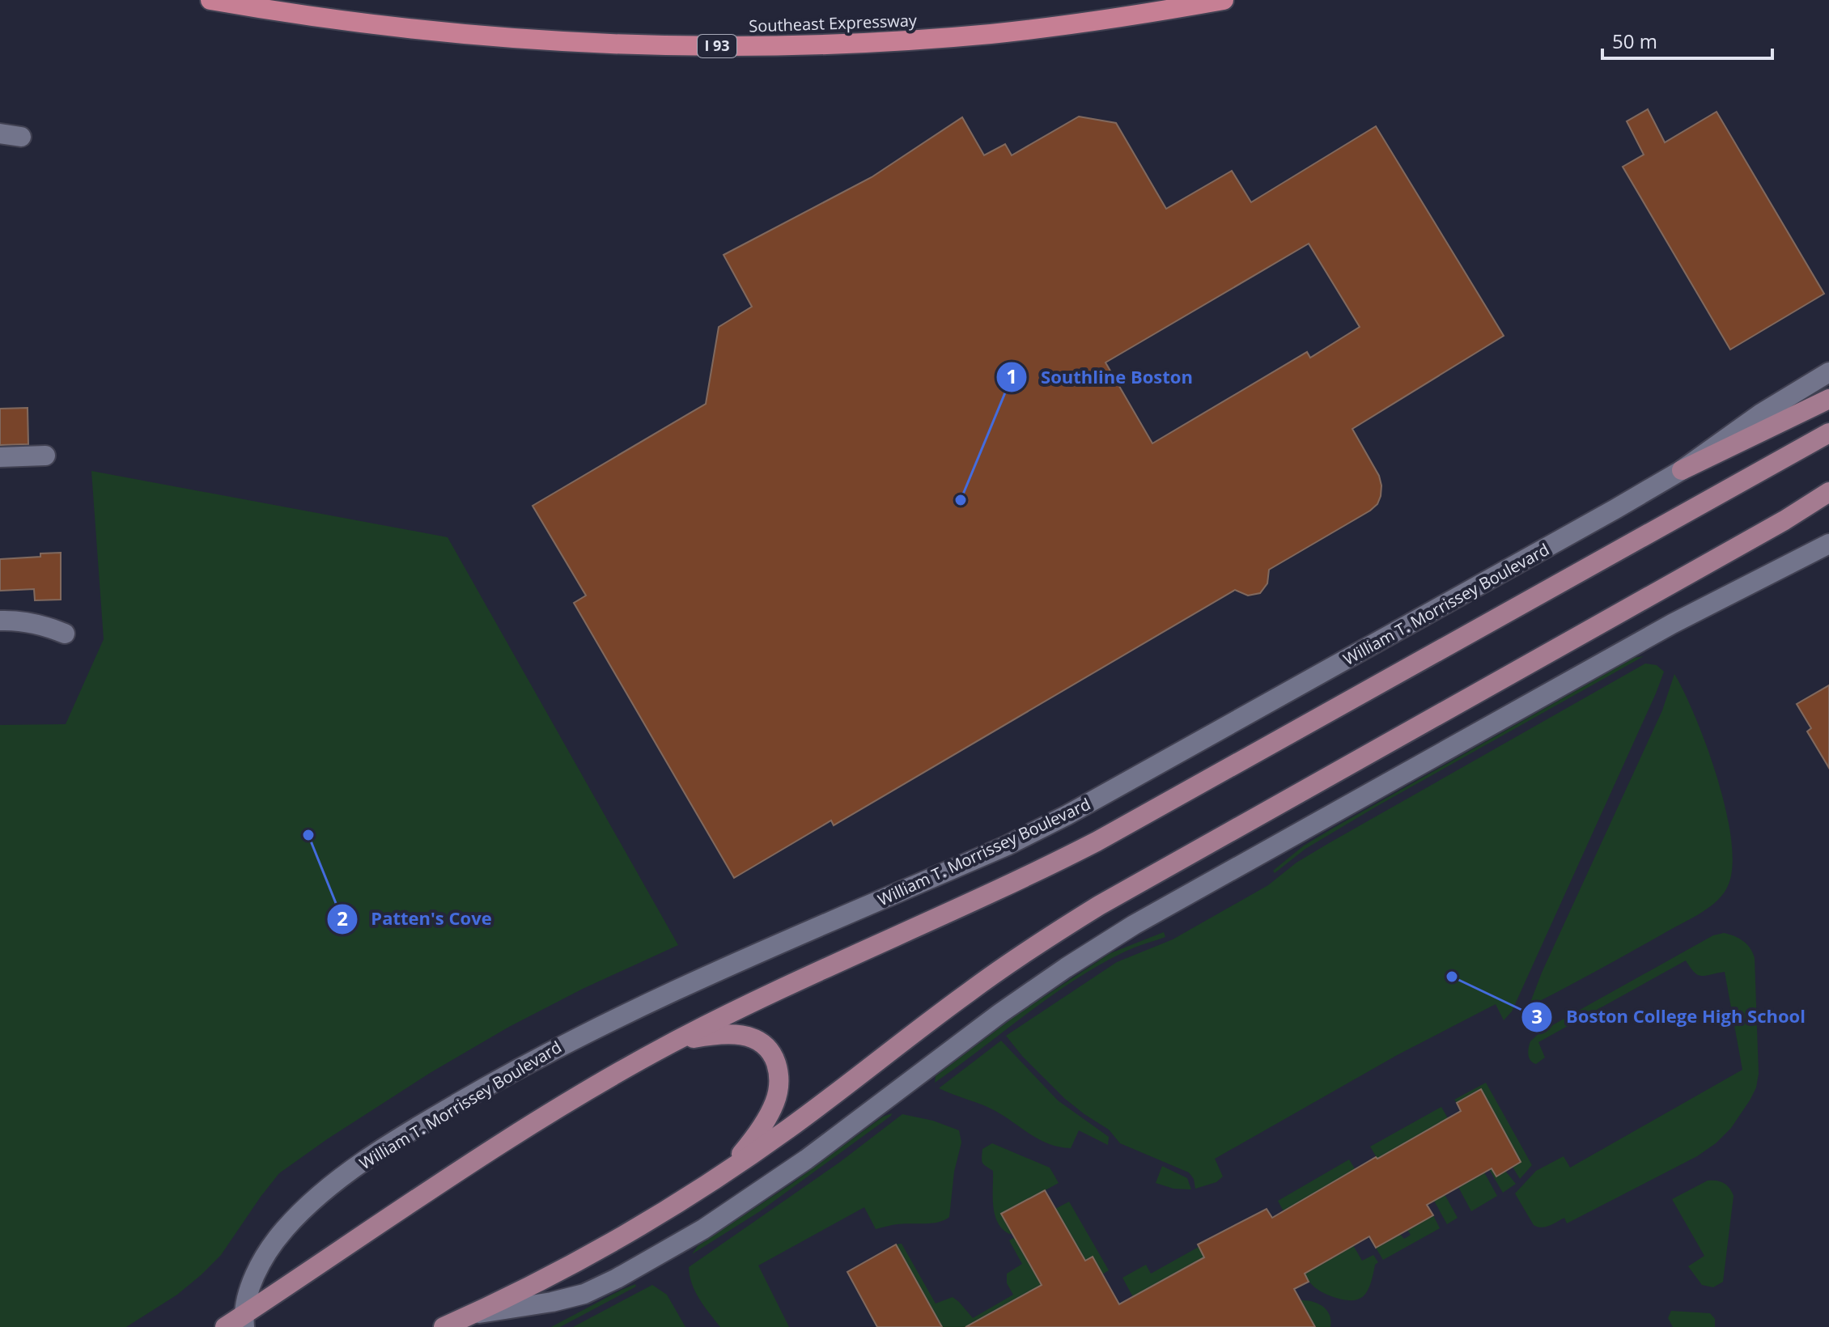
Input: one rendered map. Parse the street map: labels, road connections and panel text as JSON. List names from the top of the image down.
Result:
{
  "streets": {
    "highway": ["Southeast Expressway", "I 93"],
    "street": ["William T. Morrissey Boulevard"]
  },
  "places": ["Southline Boston", "Patten's Cove", "Boston College High School"],
  "scale_bar": "50 m"
}
